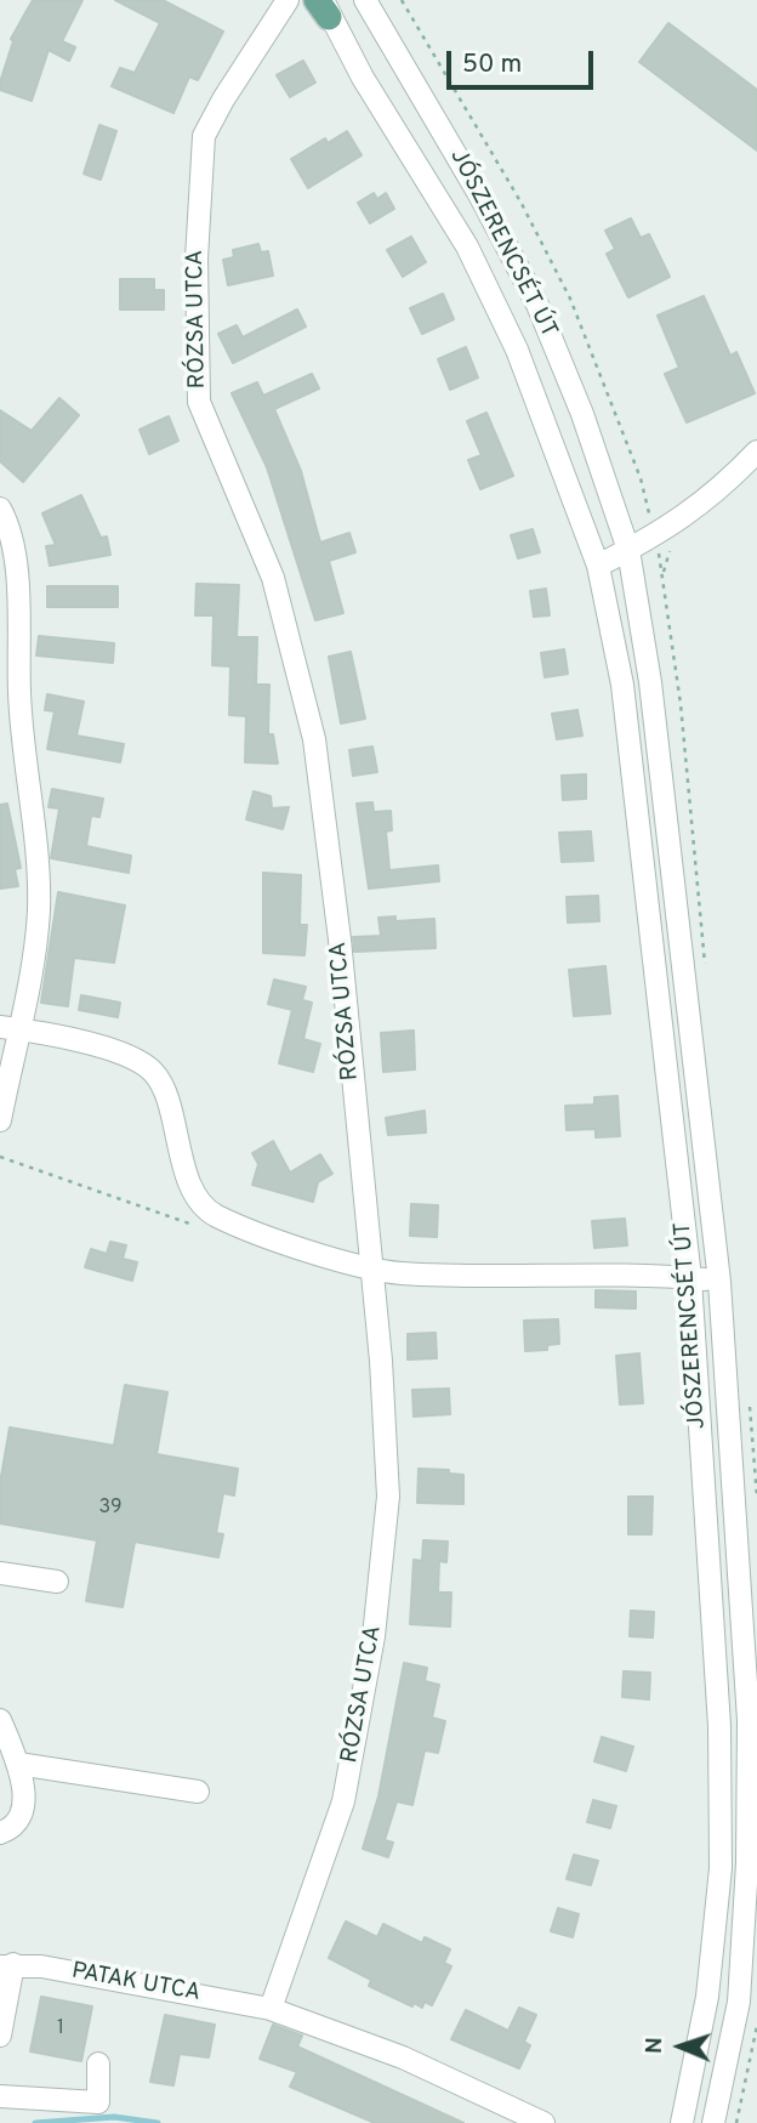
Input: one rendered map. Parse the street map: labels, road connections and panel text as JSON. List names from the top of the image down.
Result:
{
  "streets": {
    "street": ["JÓSZERENCSÉT ÚT", "RÓZSA UTCA", "PATAK UTCA"]
  },
  "crossings": [
    ["RÓZSA UTCA", "PATAK UTCA"]
  ],
  "house_numbers": ["39", "1"],
  "scale_bar": "50 m",
  "north": "left"
}
